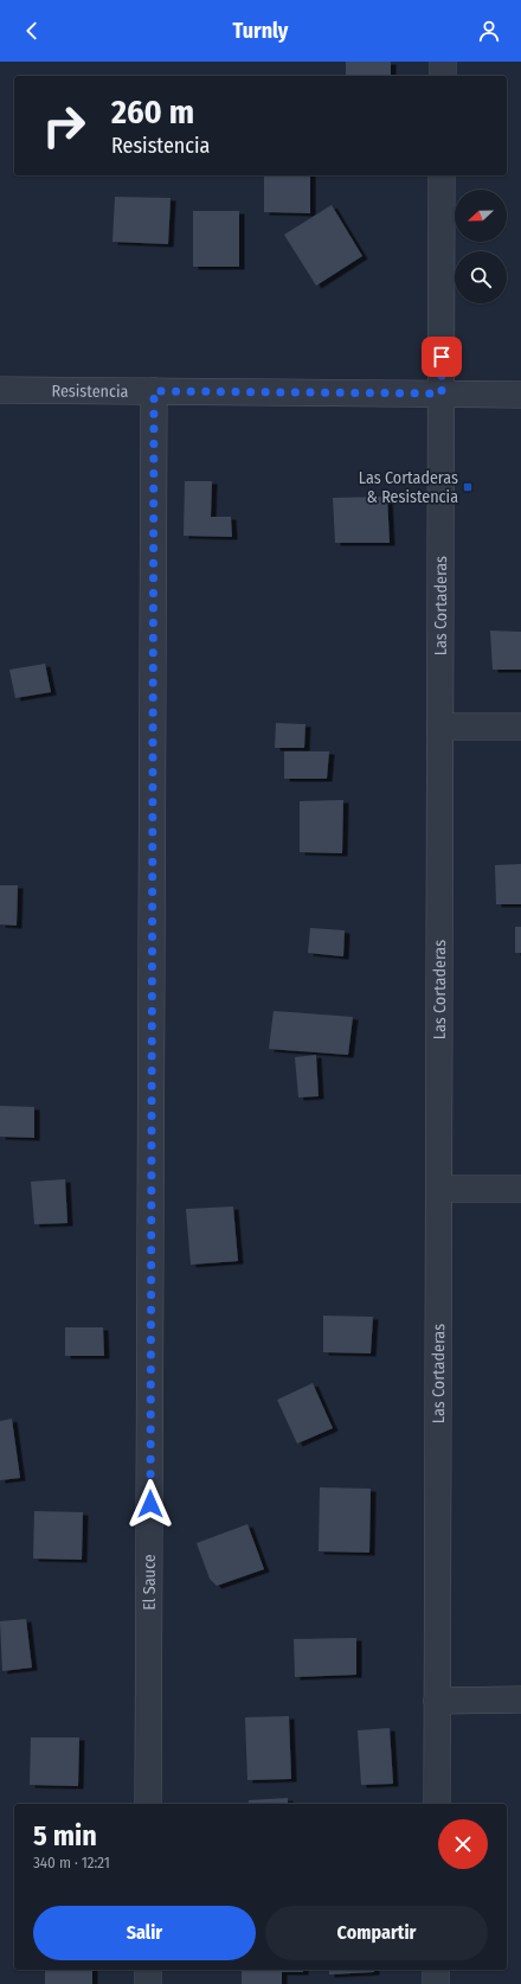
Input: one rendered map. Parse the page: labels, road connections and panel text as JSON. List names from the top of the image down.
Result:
{
  "streets": {
    "street": ["Resistencia", "Las Cortaderas", "El Sauce"]
  },
  "crossings": [
    ["Resistencia", "Las Cortaderas"],
    ["Resistencia", "El Sauce"]
  ],
  "places": {
    "transit": ["Las Cortaderas & Resistencia"]
  },
  "north": "left",
  "page": {
    "header": "Turnly",
    "turn": ["260 m", "Resistencia"],
    "heading": ["5 min", "340 m · 12:21"],
    "buttons": ["Salir", "Compartir"]
  }
}
